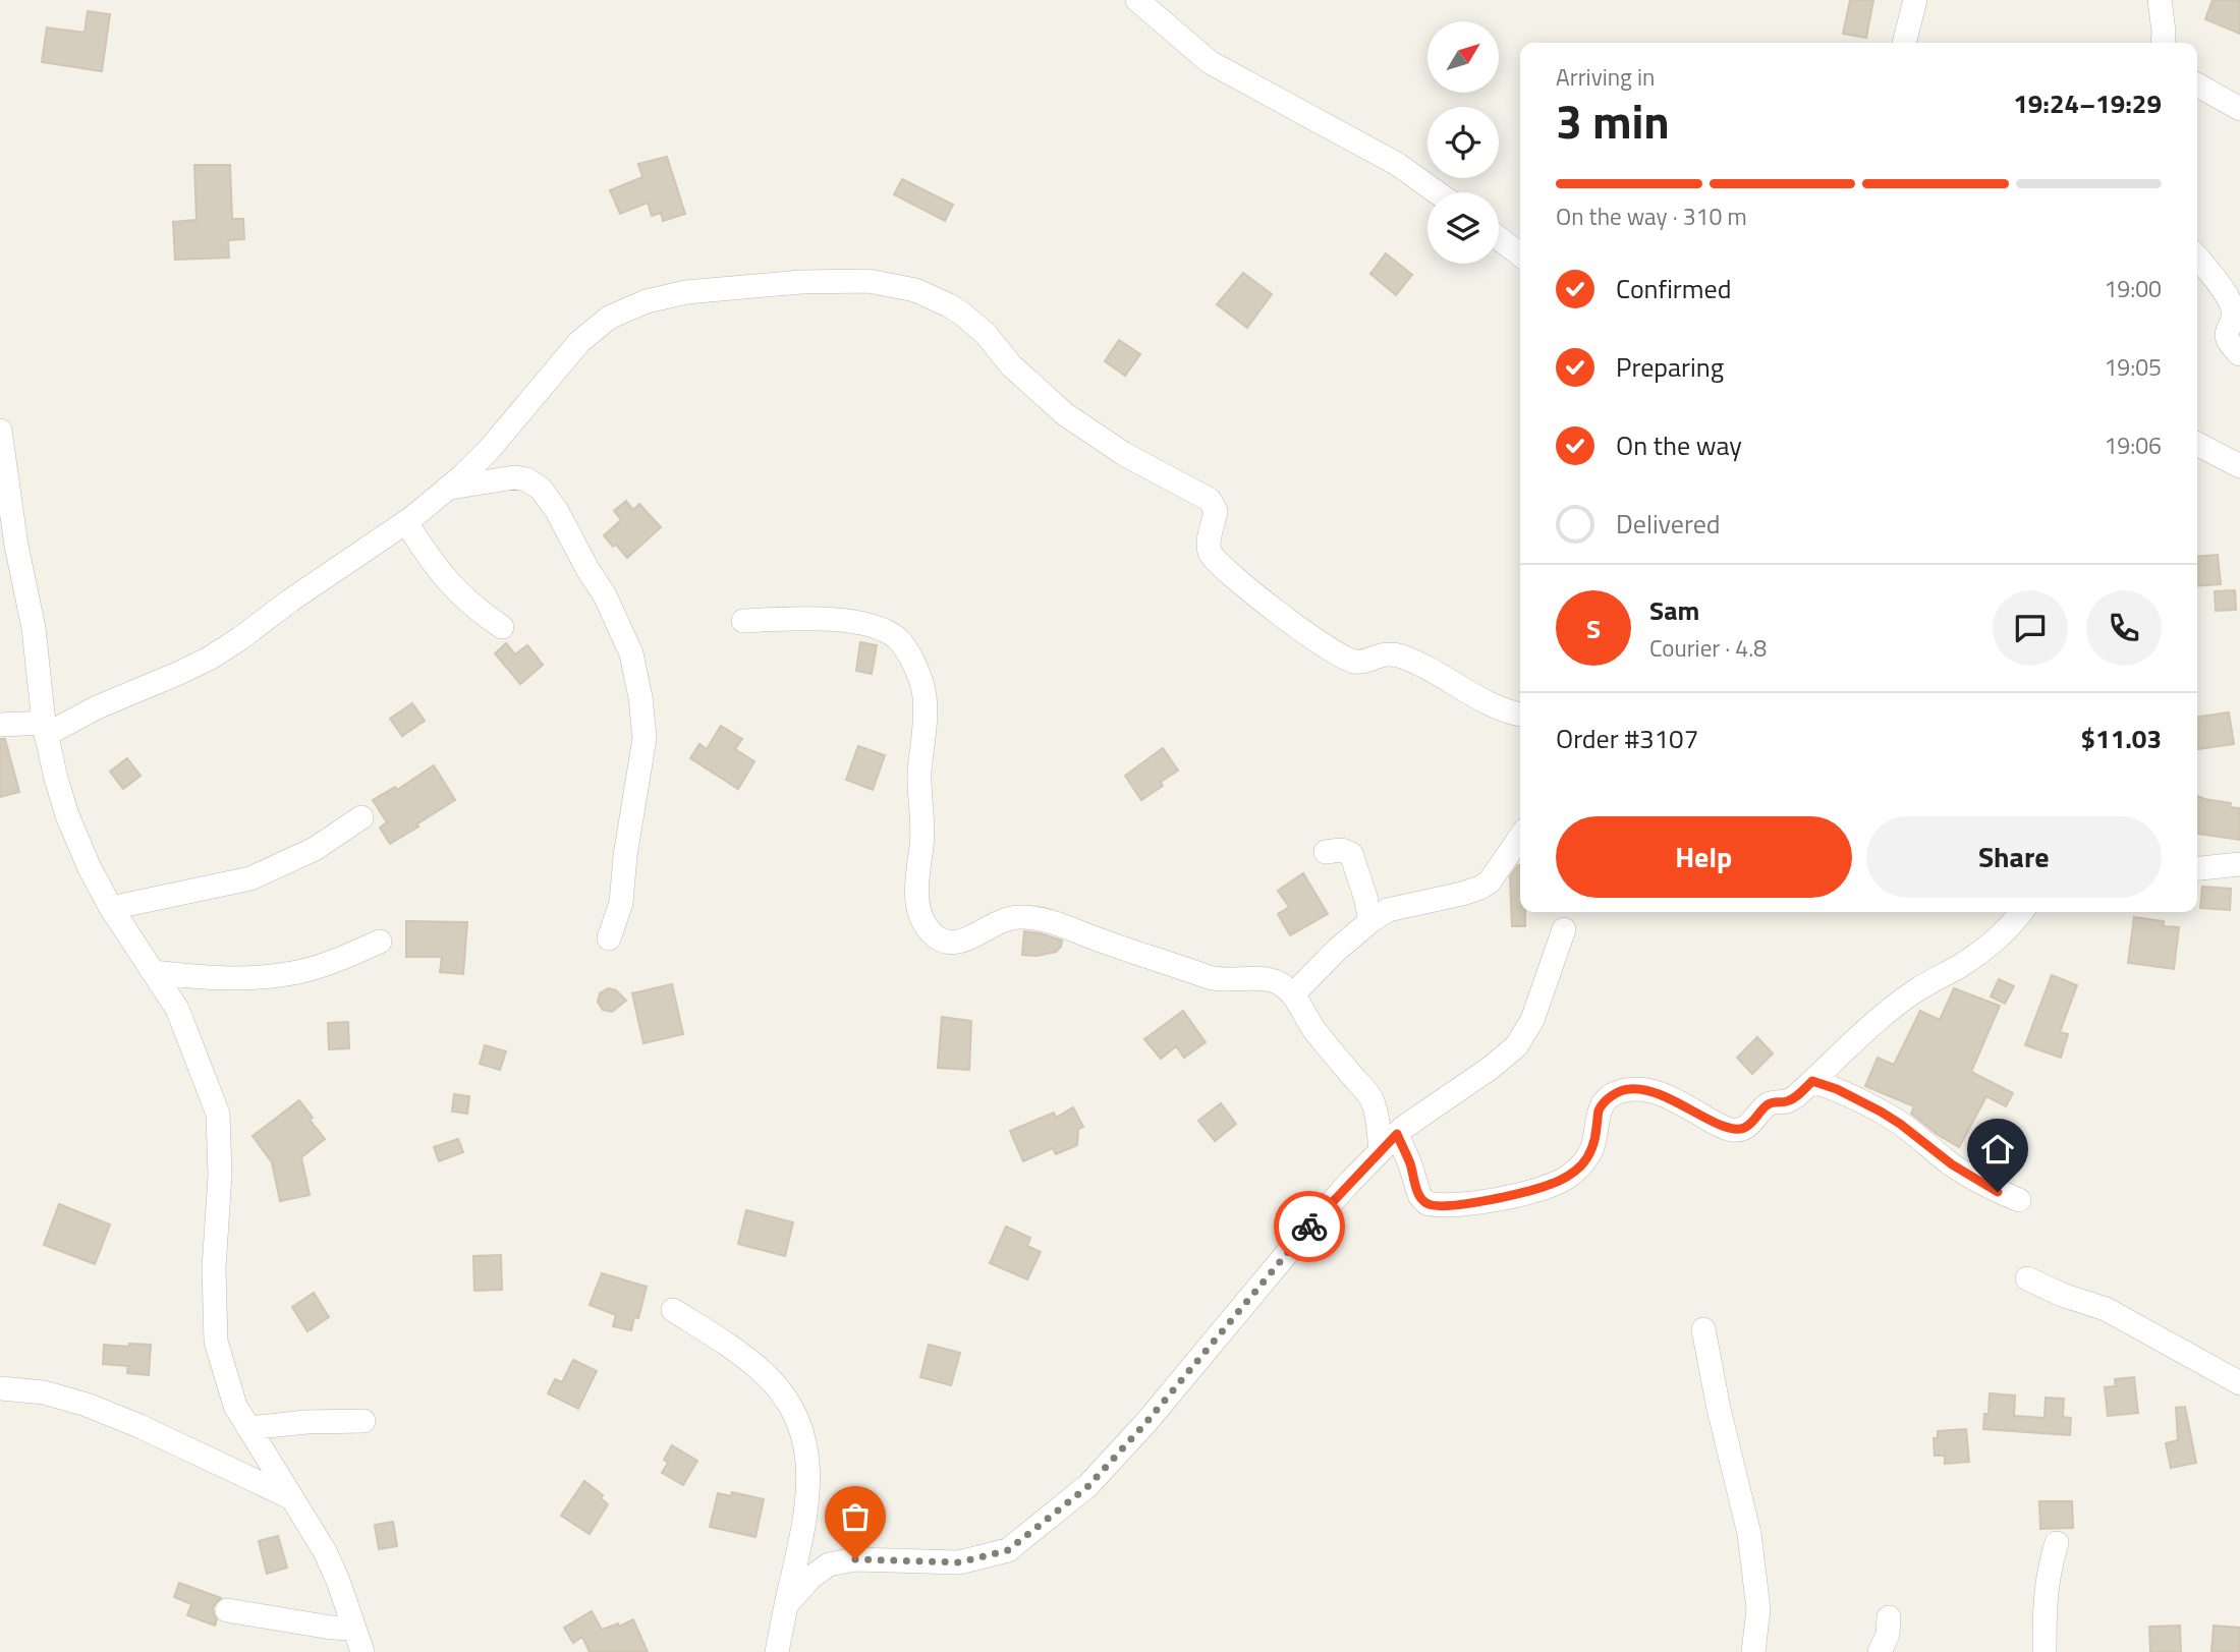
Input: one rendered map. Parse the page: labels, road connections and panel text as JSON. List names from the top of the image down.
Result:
{
  "north": "top right",
  "page": {
    "heading": ["3 min", "Arriving in", "19:24–19:29"],
    "panel": [
      "Sam",
      "Courier · 4.8",
      "Order #3107",
      "$11.03"
    ],
    "bar": "On the way · 310 m",
    "list": [
      ["Confirmed", "19:00"],
      ["Preparing", "19:05"],
      ["On the way", "19:06"],
      "Delivered"
    ],
    "round": "S",
    "buttons": ["Help", "Share"]
  }
}
